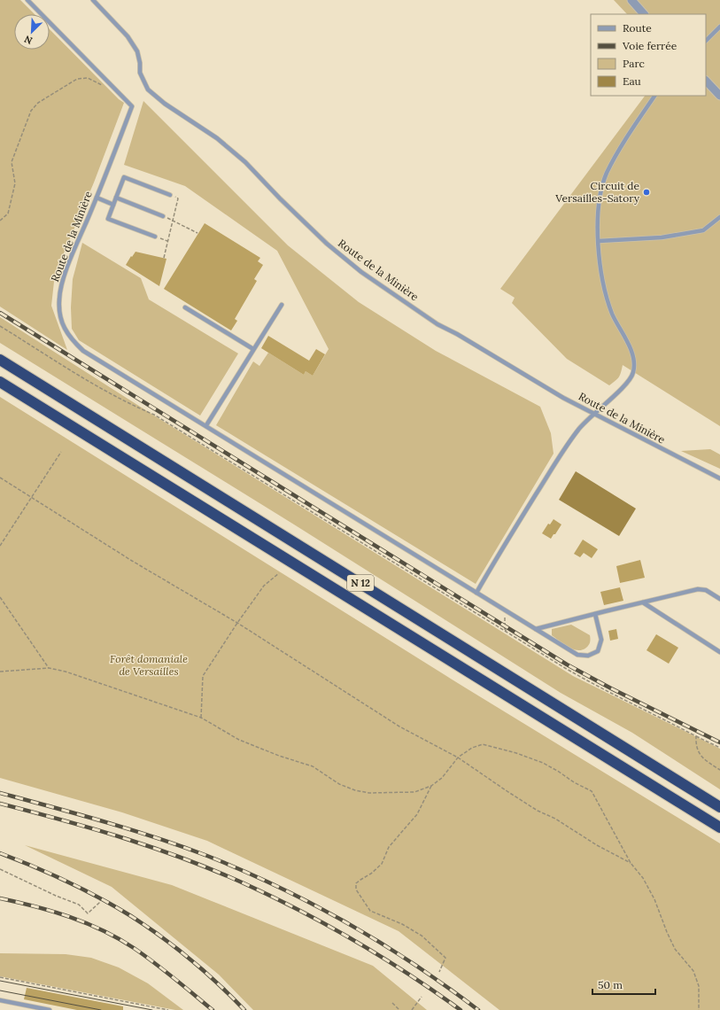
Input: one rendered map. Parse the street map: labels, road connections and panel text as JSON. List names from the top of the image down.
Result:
{
  "streets": {
    "highway": ["N 12"],
    "lane": ["Route de la Minière"]
  },
  "parks": ["Forêt domaniale de Versailles"],
  "places": ["Circuit de Versailles-Satory"],
  "legend": [
    "Route",
    "Voie ferrée",
    "Parc",
    "Eau"
  ],
  "scale_bar": "50 m",
  "north": "bottom left"
}
